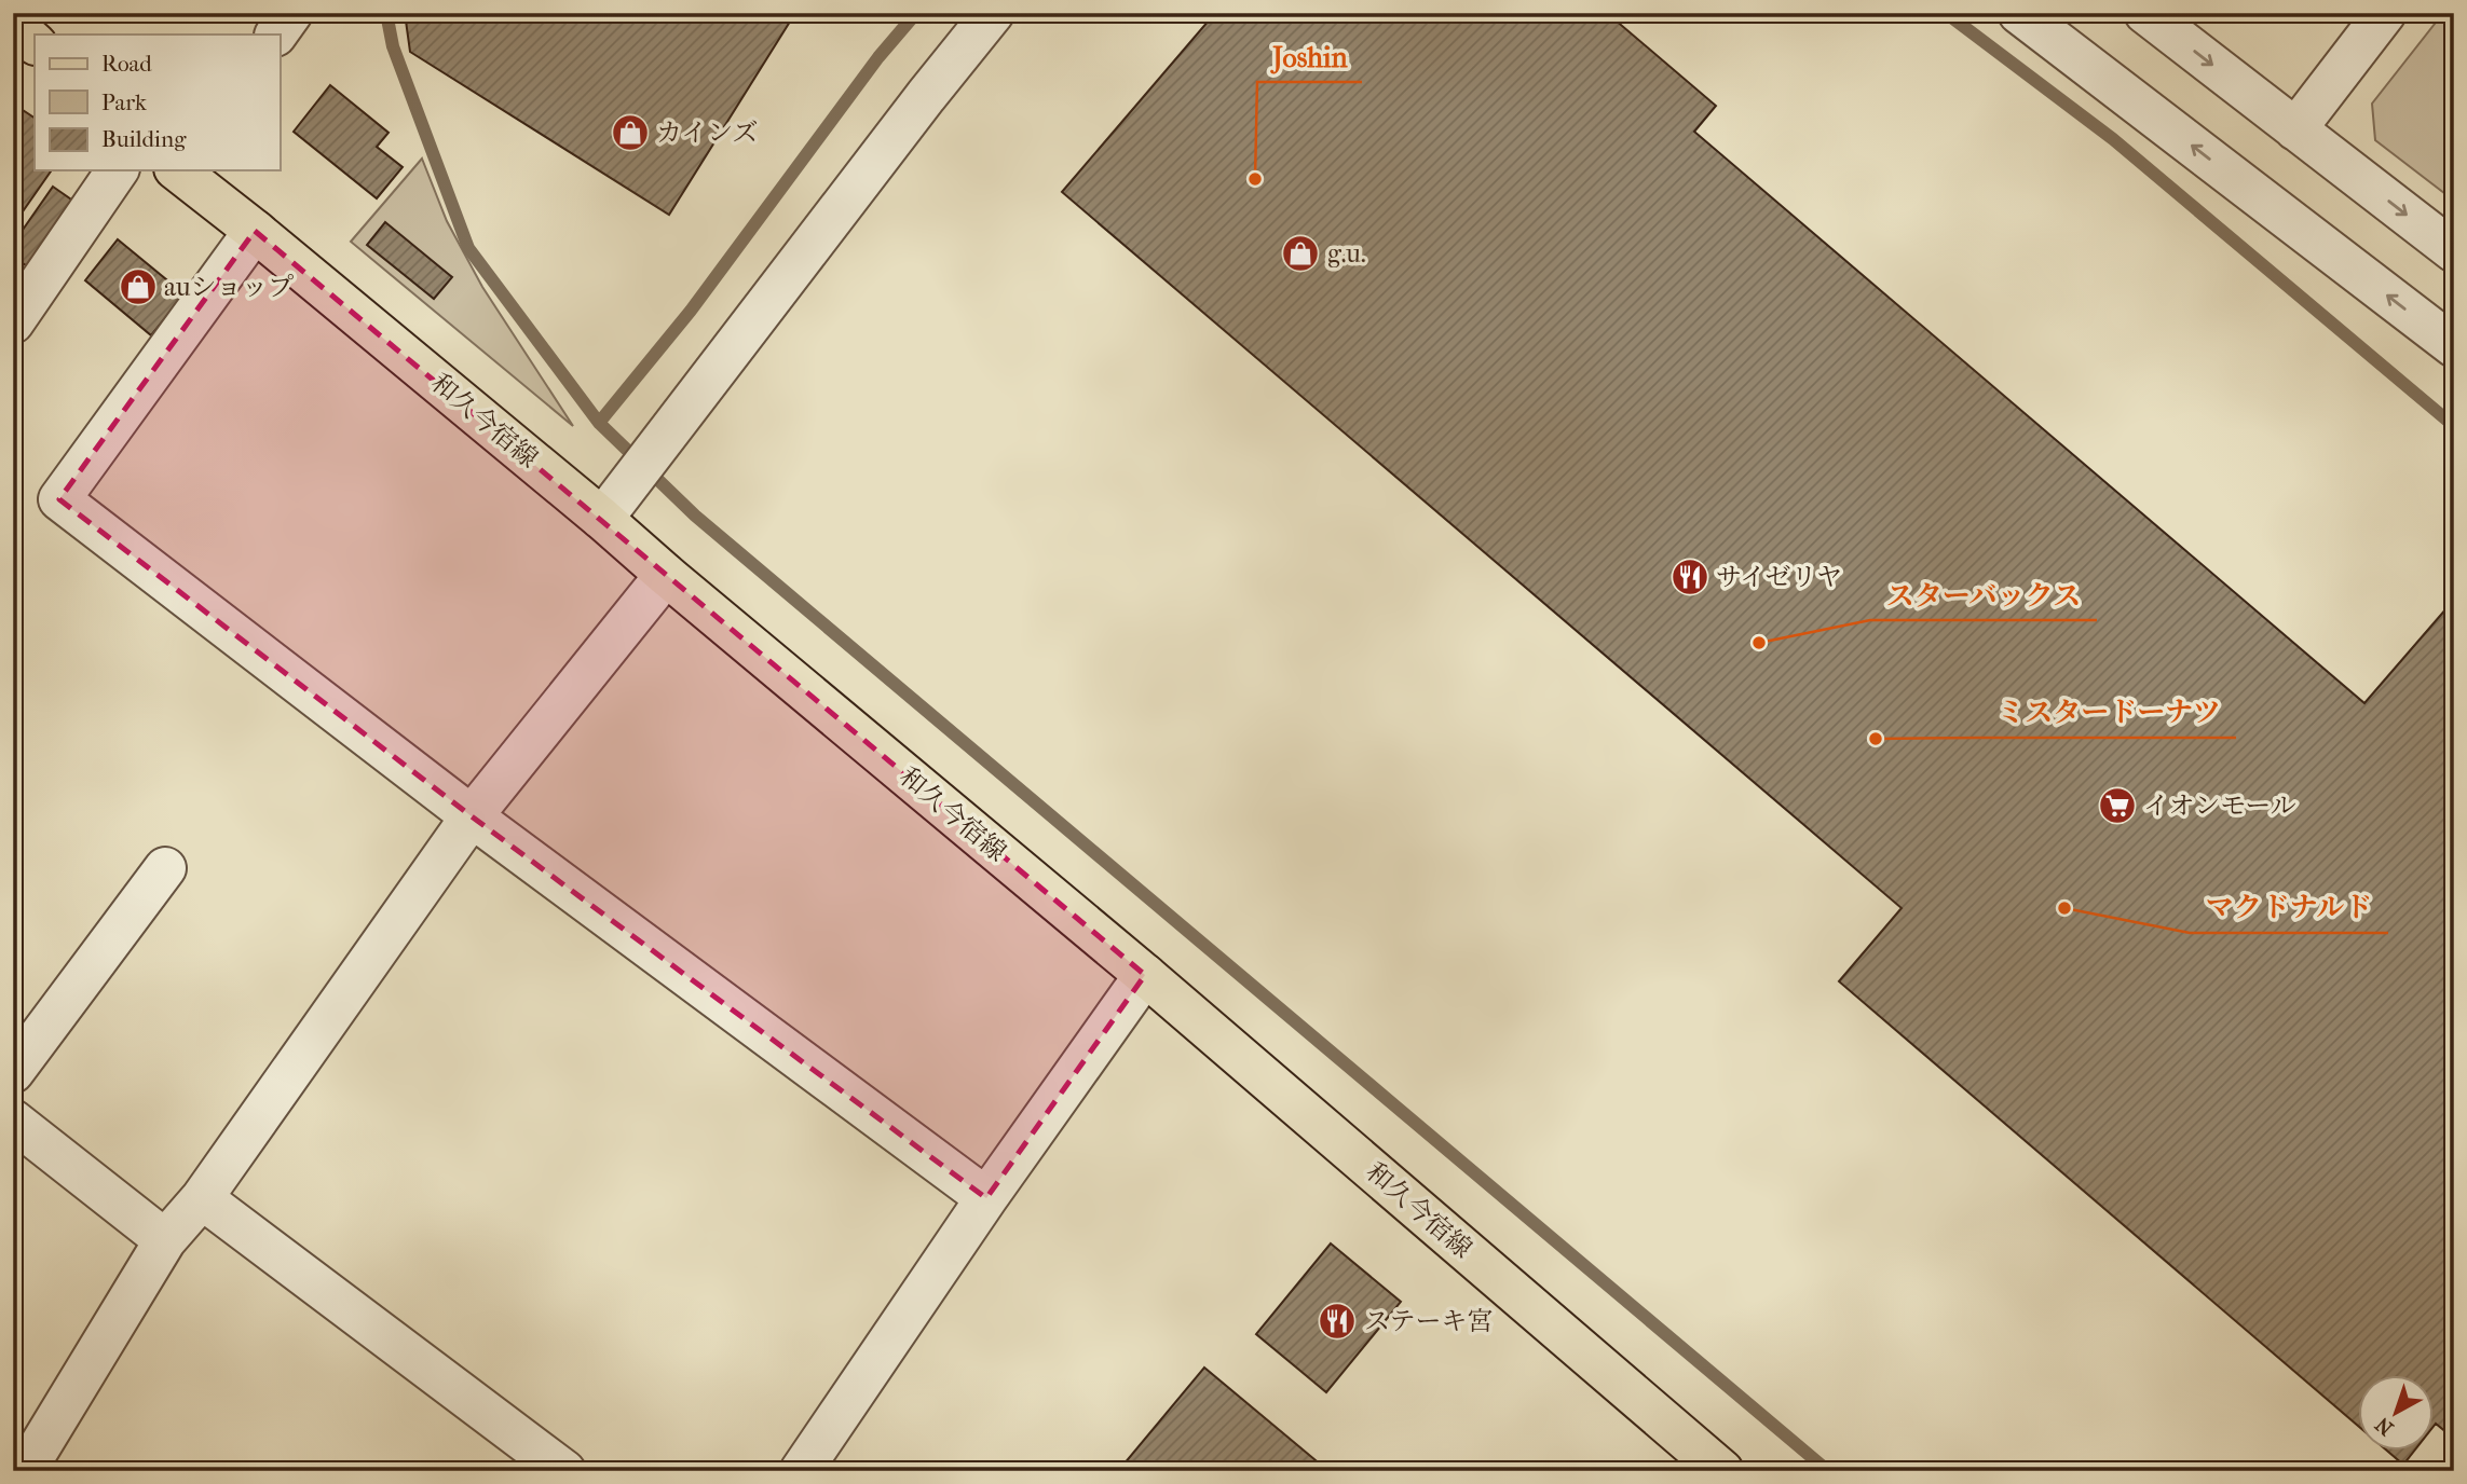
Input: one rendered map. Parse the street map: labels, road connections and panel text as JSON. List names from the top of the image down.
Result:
{
  "streets": {
    "main road": ["和久今宿線"]
  },
  "places": {
    "shop": ["カインズ", "g.u.", "auショップ"],
    "other": [
      "Joshin",
      "スターバックス",
      "ミスタードーナツ",
      "マクドナルド"
    ],
    "restaurant": ["サイゼリヤ", "ステーキ宮"],
    "supermarket": ["イオンモール"]
  },
  "legend": ["Road", "Park", "Building"],
  "north": "bottom left"
}
